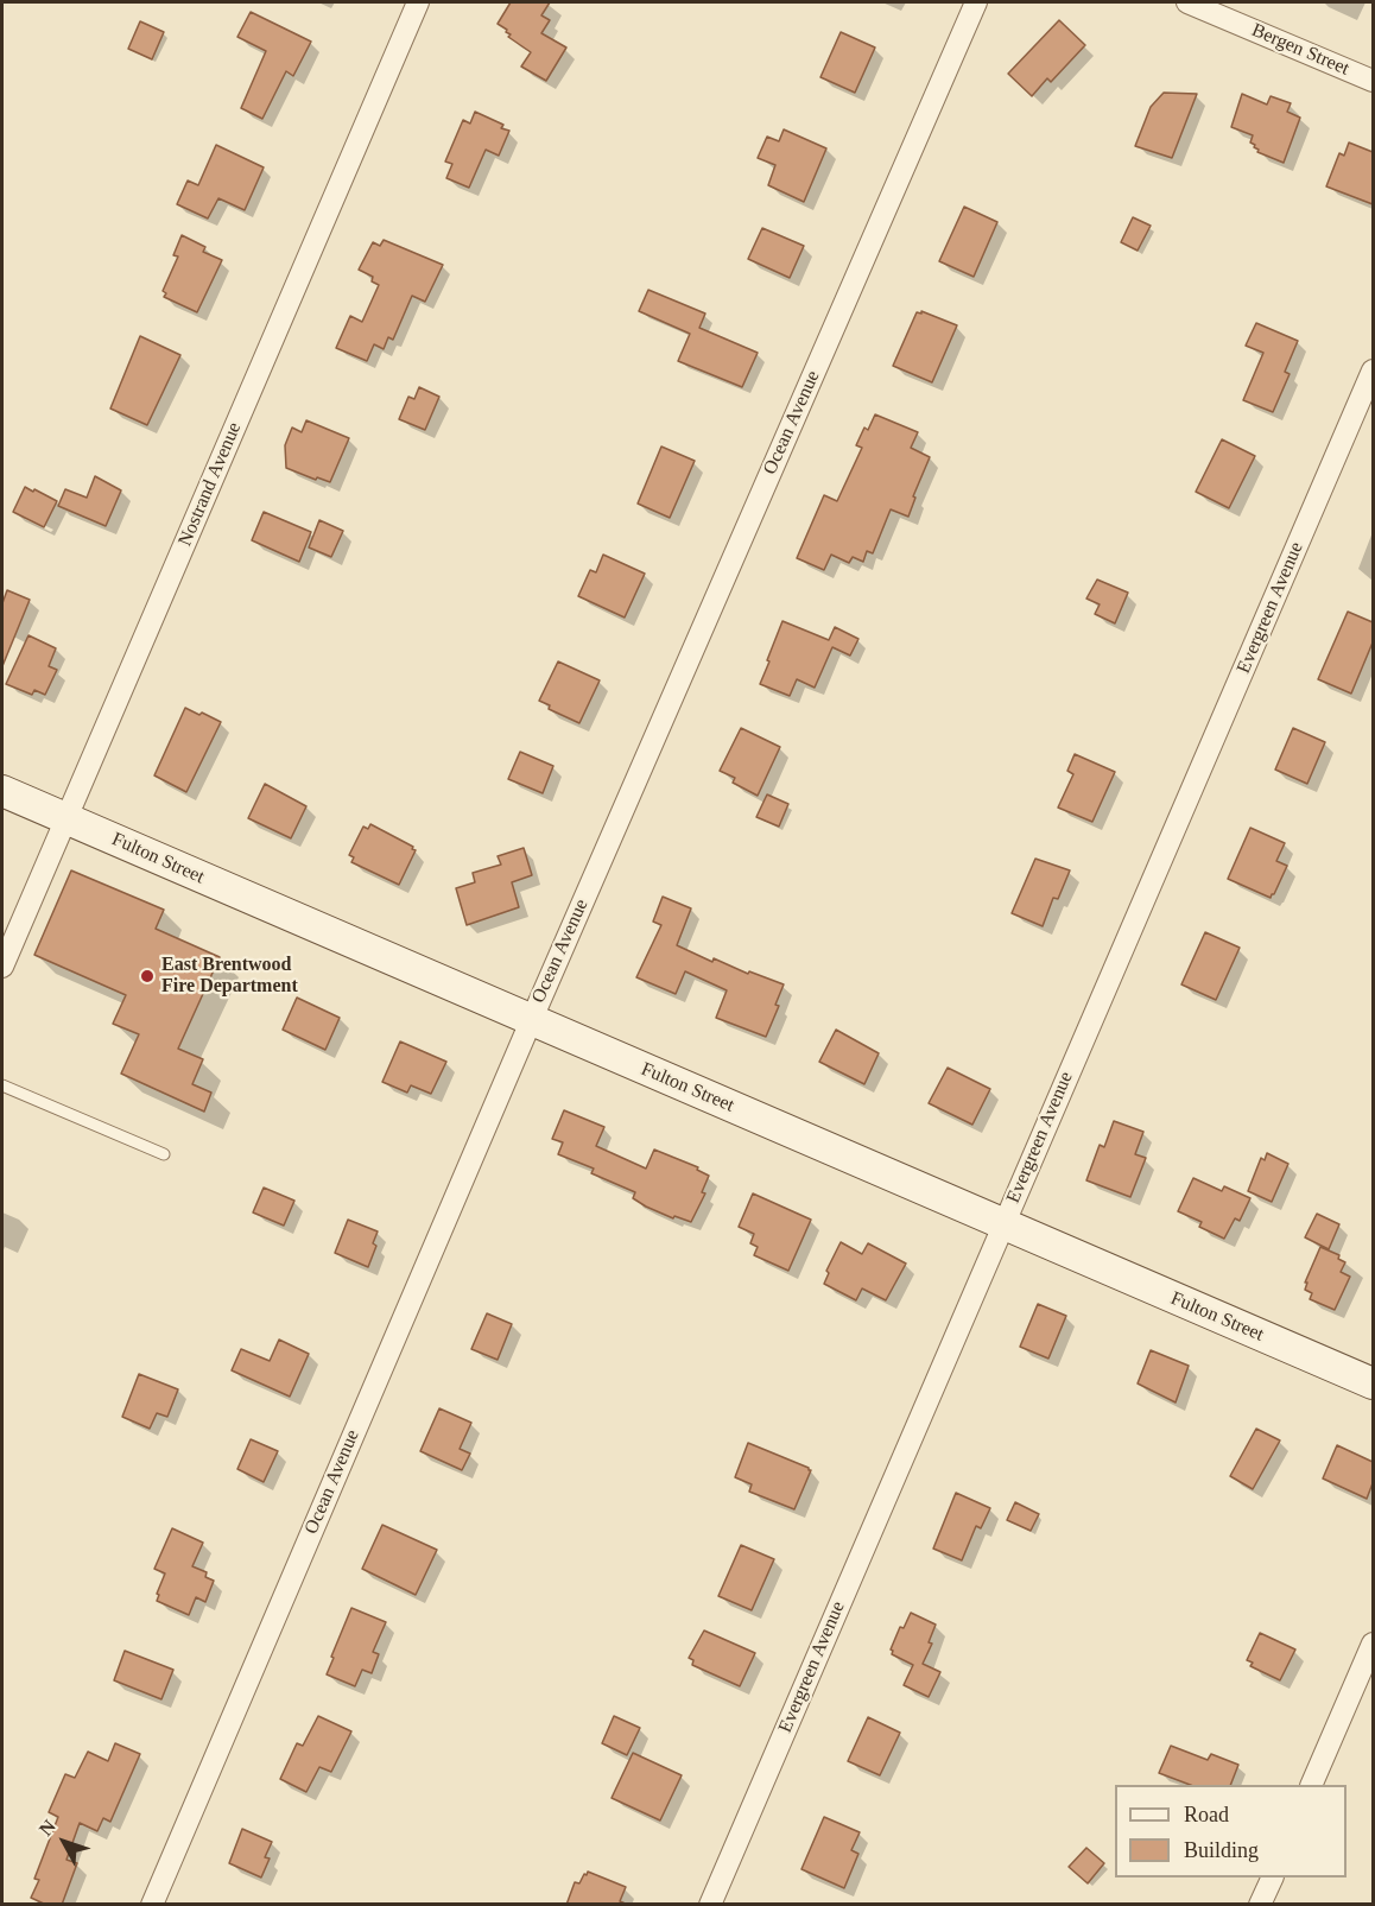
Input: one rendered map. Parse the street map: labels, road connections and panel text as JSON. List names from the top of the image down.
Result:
{
  "streets": {
    "street": [
      "Bergen Street",
      "Ocean Avenue",
      "Nostrand Avenue",
      "Evergreen Avenue",
      "Fulton Street"
    ]
  },
  "crossings": [
    ["Ocean Avenue", "Fulton Street"],
    ["Nostrand Avenue", "Fulton Street"],
    ["Evergreen Avenue", "Fulton Street"]
  ],
  "places": ["East Brentwood Fire Department"],
  "legend": ["Road", "Building"],
  "north": "top left"
}
